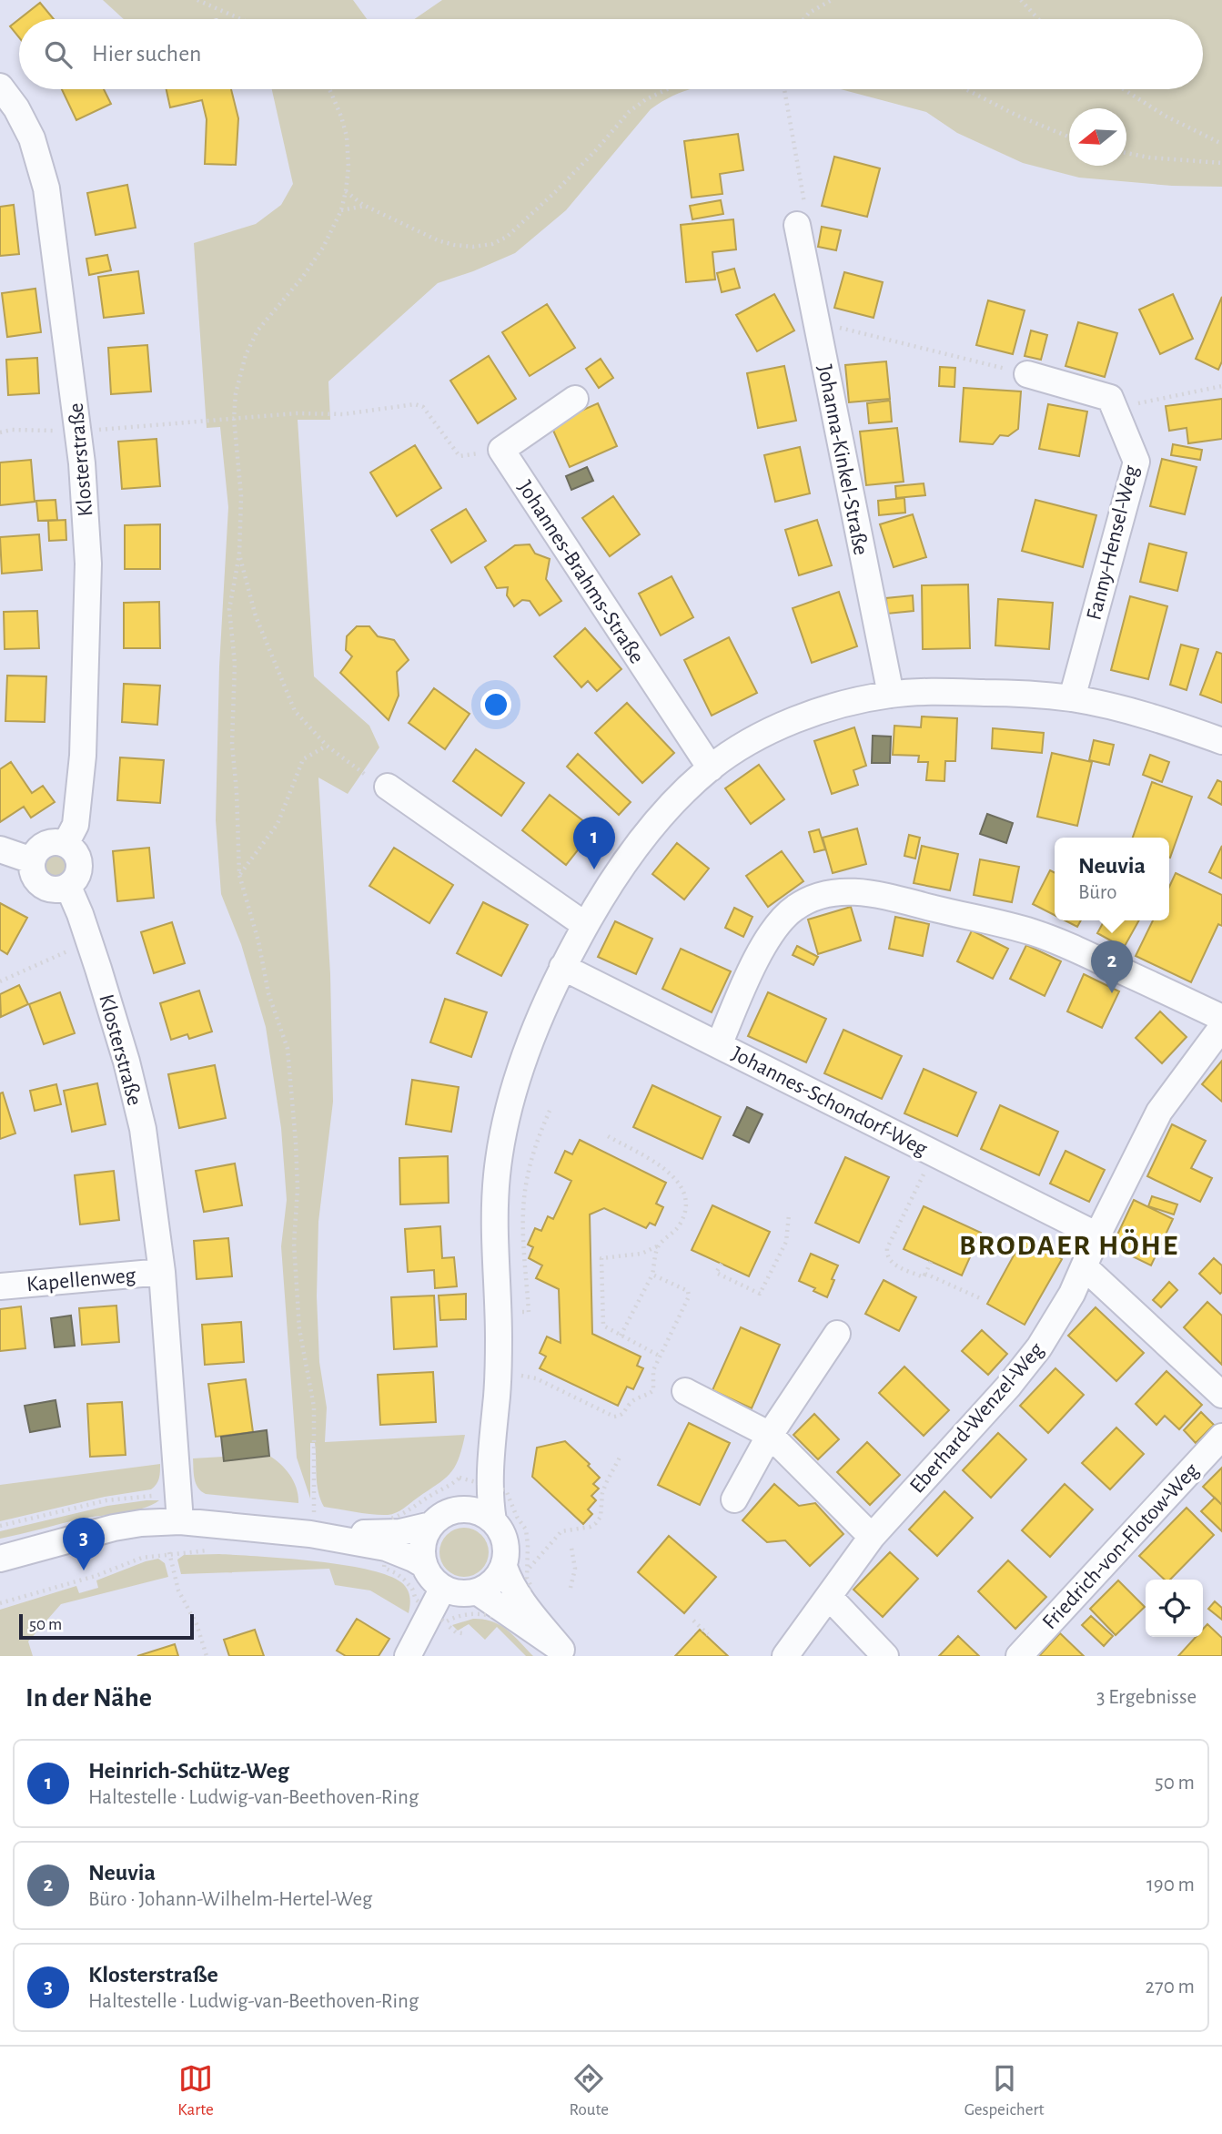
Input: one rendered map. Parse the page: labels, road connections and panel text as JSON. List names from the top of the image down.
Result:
{
  "streets": {
    "street": [
      "Klosterstraße",
      "Johanna-Kinkel-Straße",
      "Fanny-Hensel-Weg",
      "Johannes-Brahms-Straße",
      "Johannes-Schondorf-Weg",
      "Kapellenweg",
      "Eberhard-Wenzel-Weg",
      "Friedrich-von-Flotow-Weg"
    ]
  },
  "crossings": [
    ["Klosterstraße", "Kapellenweg"],
    ["Johannes-Schondorf-Weg", "Eberhard-Wenzel-Weg"]
  ],
  "districts": ["BRODAER HÖHE"],
  "scale_bar": "50 m",
  "north": "left",
  "page": {
    "search": "Hier suchen",
    "pins": ["1", "2", "3"],
    "popup": ["Neuvia", "Büro"],
    "scale": "50 m",
    "heading": ["In der Nähe", "3 Ergebnisse"],
    "list": [
      {
        "mark": "1",
        "name": "Heinrich-Schütz-Weg",
        "note": "Haltestelle · Ludwig-van-Beethoven-Ring",
        "value": "50 m"
      },
      {
        "mark": "2",
        "name": "Neuvia",
        "note": "Büro · Johann-Wilhelm-Hertel-Weg",
        "value": "190 m"
      },
      {
        "mark": "3",
        "name": "Klosterstraße",
        "note": "Haltestelle · Ludwig-van-Beethoven-Ring",
        "value": "270 m"
      }
    ],
    "nav": ["Karte", "Route", "Gespeichert"]
  }
}
